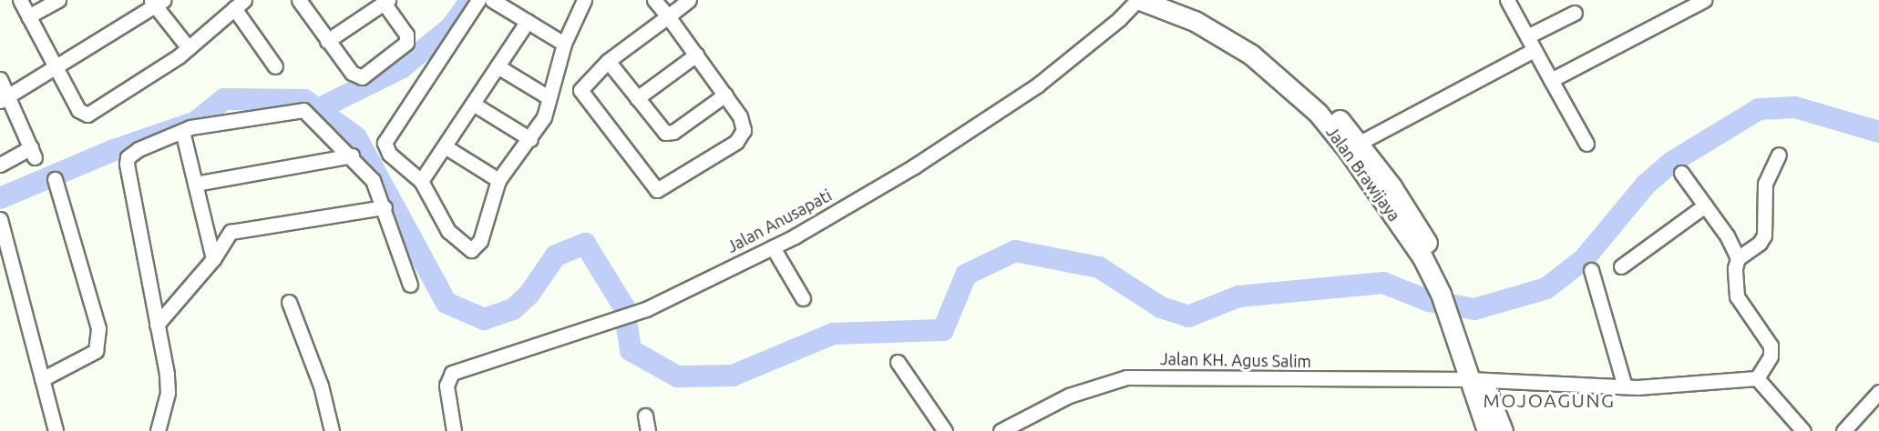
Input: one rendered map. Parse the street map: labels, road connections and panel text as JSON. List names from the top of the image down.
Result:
{
  "streets": {
    "highway": ["Jalan Brawijaya"],
    "street": ["Jalan Anusapati", "Jalan KH. Agus Salim"]
  },
  "crossings": [
    ["Jalan Brawijaya", "Jalan Anusapati"],
    ["Jalan Brawijaya", "Jalan KH. Agus Salim"]
  ],
  "districts": ["MOJOAGUNG"]
}
